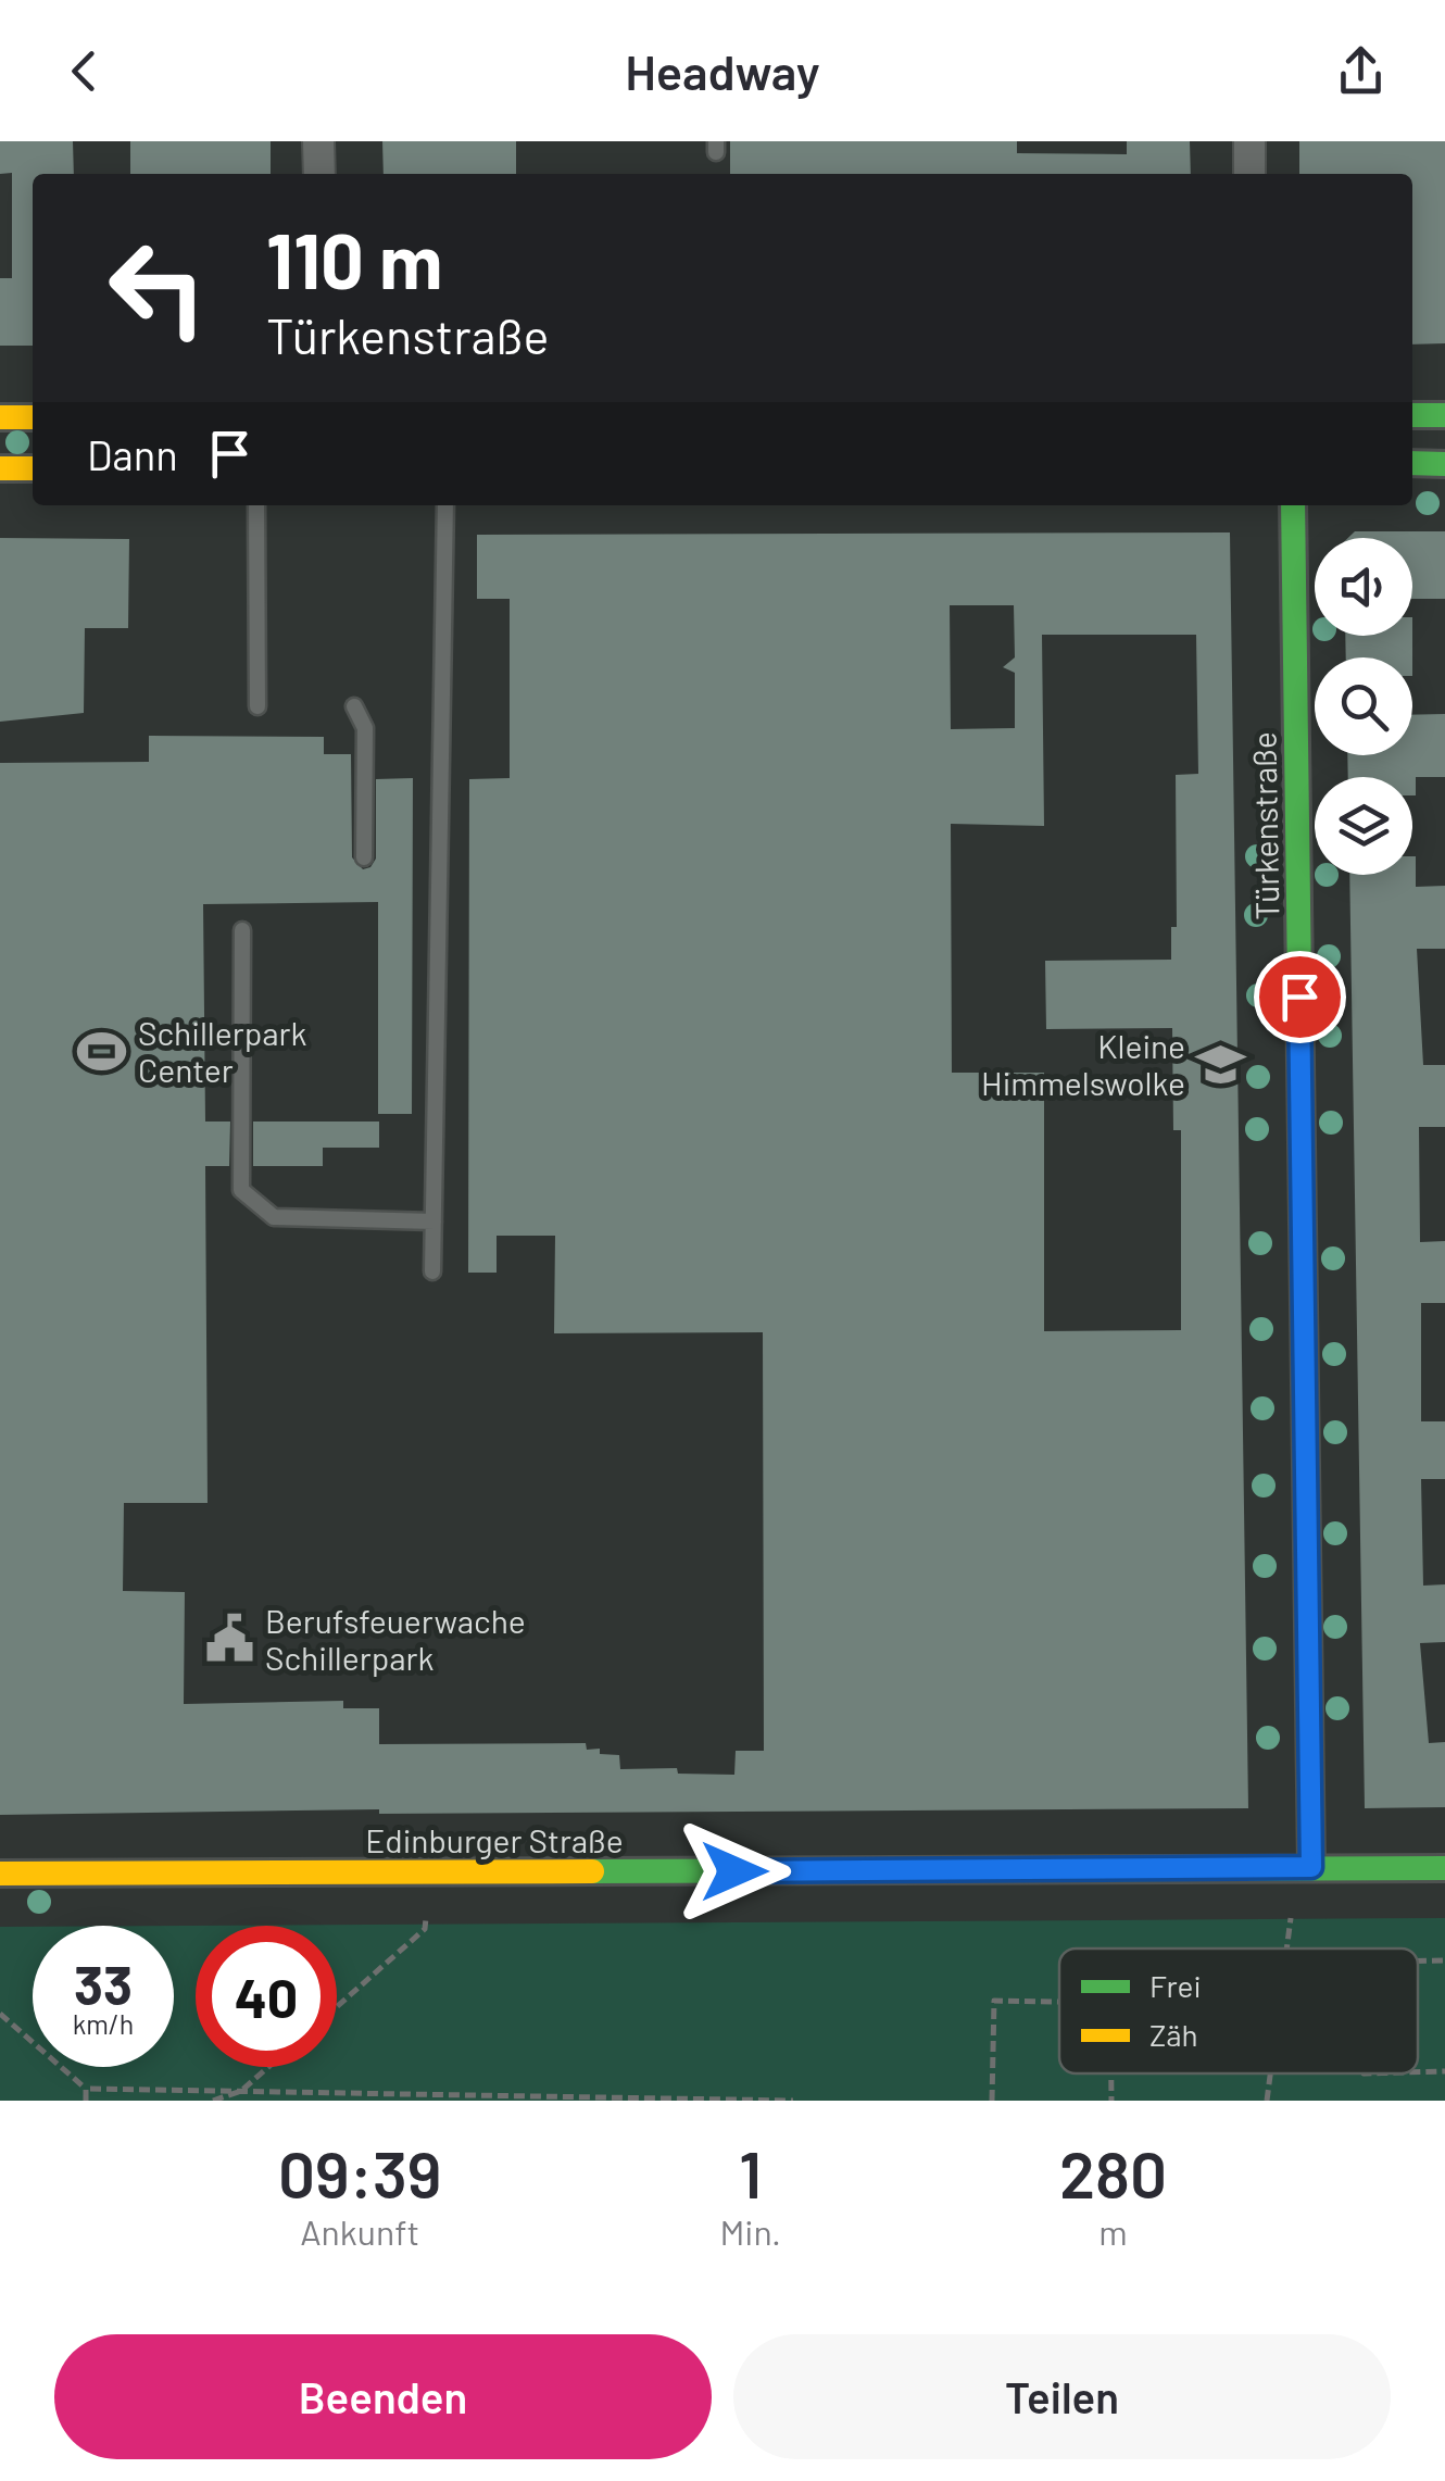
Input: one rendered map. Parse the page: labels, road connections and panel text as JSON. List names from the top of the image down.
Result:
{
  "streets": {
    "street": ["Türkenstraße", "Edinburger Straße"]
  },
  "crossings": [
    ["Türkenstraße", "Edinburger Straße"]
  ],
  "places": {
    "sports": ["Schillerpark Center"],
    "school or university": ["Kleine Himmelswolke"],
    "public building": ["Berufsfeuerwache Schillerpark"]
  },
  "legend": ["Frei", "Zäh"],
  "page": {
    "header": "Headway",
    "turn": ["110 m", "Türkenstraße"],
    "then": "Dann",
    "speed": "33 km/h",
    "limit": "40",
    "eta": [
      "09:39",
      "Ankunft",
      "1",
      "Min.",
      "280",
      "m"
    ],
    "buttons": ["Beenden", "Teilen"]
  }
}
